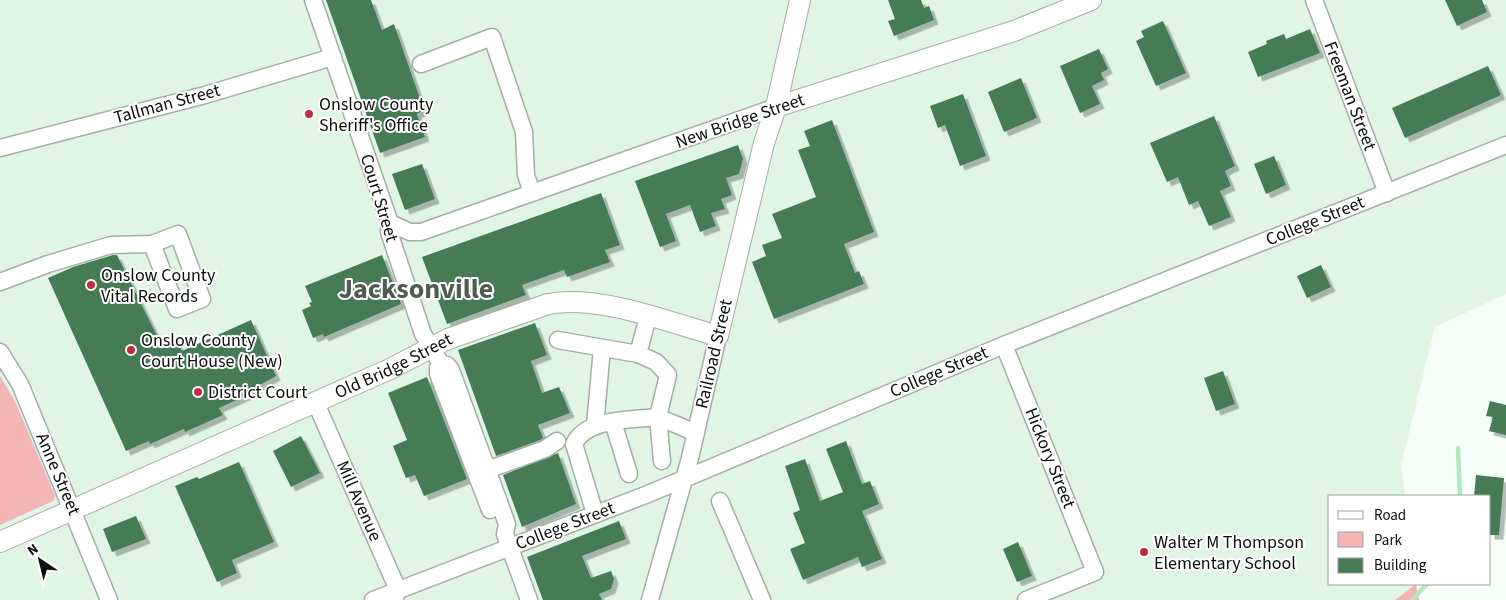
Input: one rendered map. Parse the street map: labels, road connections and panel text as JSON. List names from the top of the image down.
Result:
{
  "streets": {
    "main road": ["New Bridge Street", "Railroad Street", "Old Bridge Street"],
    "street": [
      "Freeman Street",
      "Tallman Street",
      "Court Street",
      "College Street",
      "Hickory Street",
      "Anne Street",
      "Mill Avenue"
    ]
  },
  "crossings": [
    ["Freeman Street", "College Street"],
    ["Tallman Street", "Court Street"],
    ["New Bridge Street", "Court Street"],
    ["New Bridge Street", "Railroad Street"],
    ["Court Street", "College Street"],
    ["Court Street", "Old Bridge Street"],
    ["College Street", "Railroad Street"],
    ["College Street", "Hickory Street"],
    ["College Street", "Mill Avenue"],
    ["Railroad Street", "Old Bridge Street"],
    ["Old Bridge Street", "Anne Street"],
    ["Old Bridge Street", "Mill Avenue"]
  ],
  "districts": ["Jacksonville"],
  "places": [
    "Onslow County Sheriff's Office",
    "Onslow County Vital Records",
    "Onslow County Court House (New)",
    "District Court",
    "Walter M Thompson Elementary School"
  ],
  "legend": ["Road", "Park", "Building"],
  "north": "top left"
}
